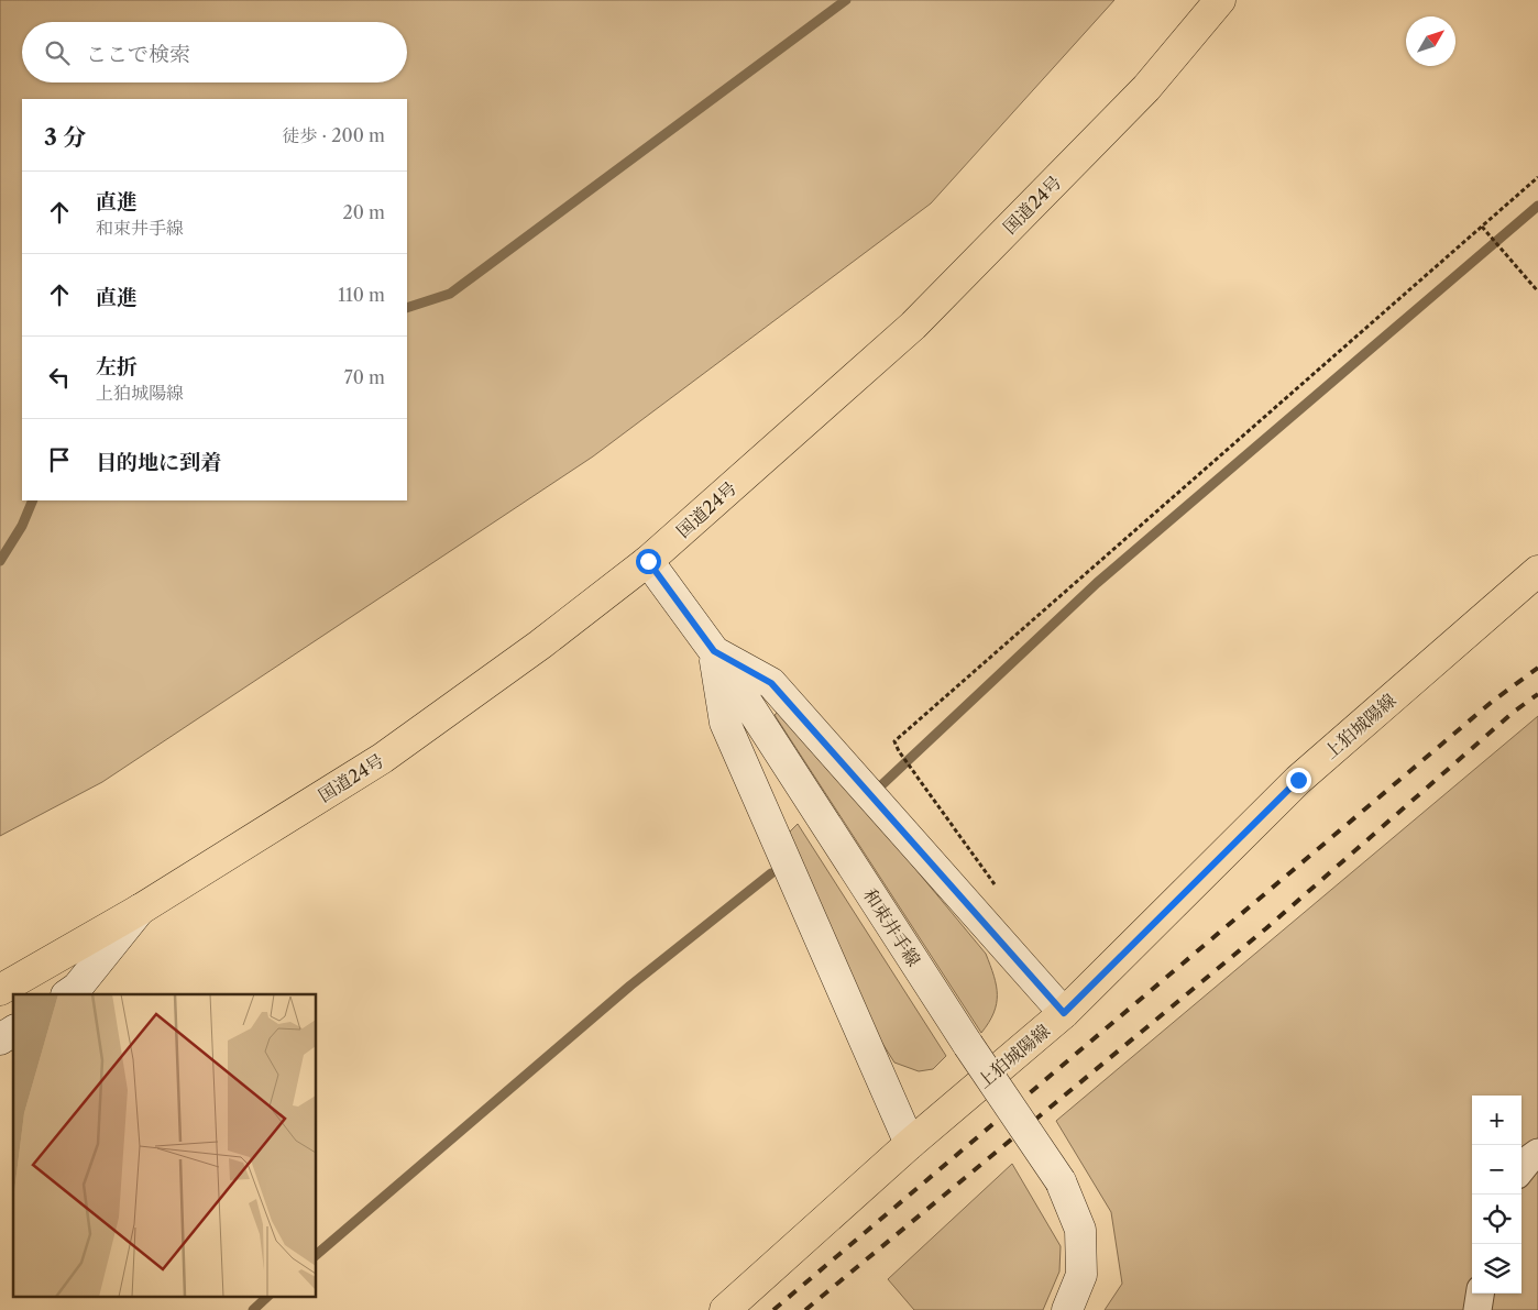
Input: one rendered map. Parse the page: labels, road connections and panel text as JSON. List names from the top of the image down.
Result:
{
  "streets": {
    "main road": ["国道24号", "上狛城陽線", "和束井手線"]
  },
  "crossings": [
    ["国道24号", "和束井手線"]
  ],
  "north": "top right",
  "page": {
    "search": "ここで検索",
    "heading": ["3 分", "徒歩 · 200 m"],
    "list": [
      ["直進", "和束井手線", "20 m"],
      ["直進", "110 m"],
      ["左折", "上狛城陽線", "70 m"],
      "目的地に到着"
    ],
    "map_buttons": ["+", "−"]
  }
}
